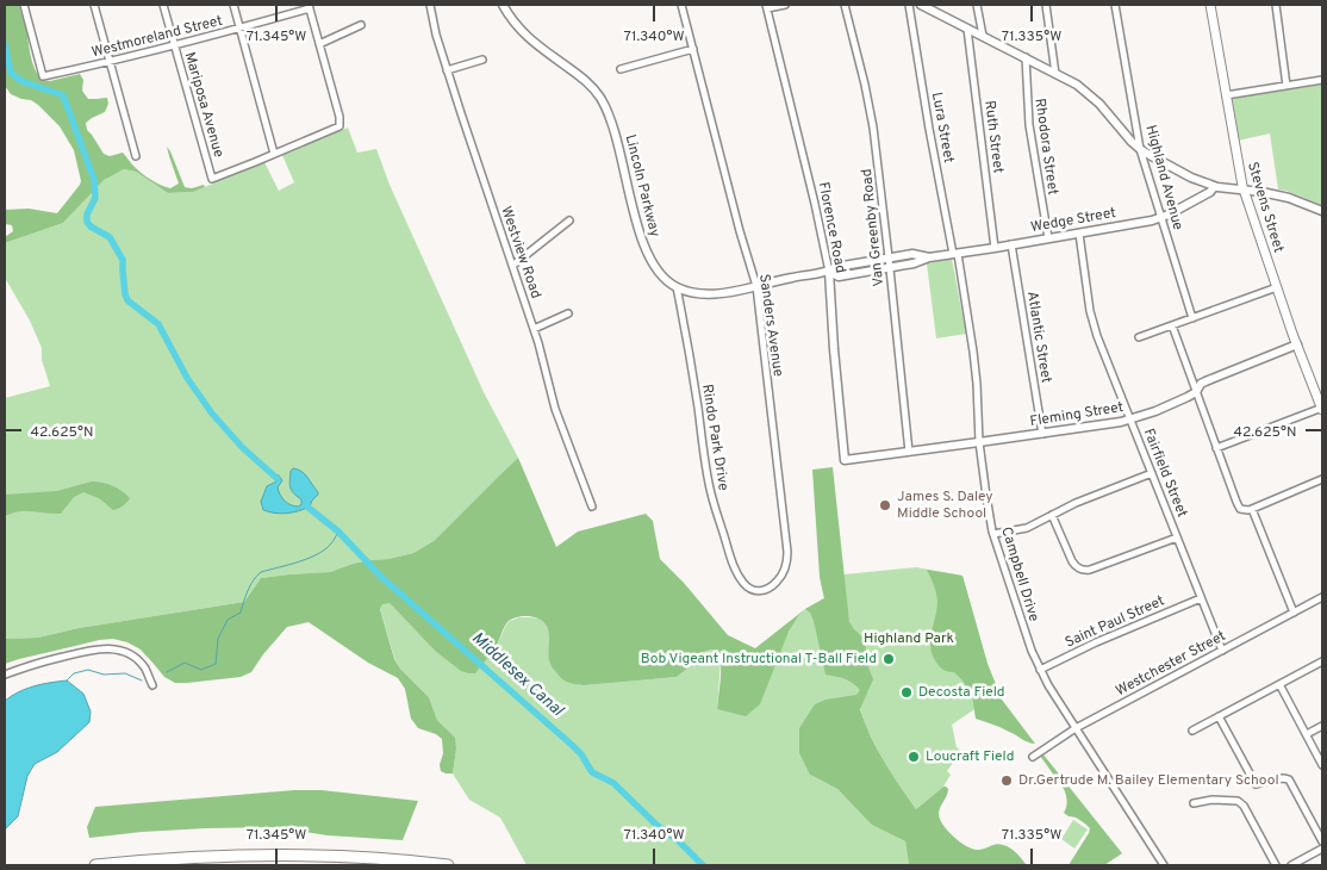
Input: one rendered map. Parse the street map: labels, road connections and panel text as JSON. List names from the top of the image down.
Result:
{
  "streets": {
    "main road": ["Stevens Street"],
    "street": [
      "Westmoreland Street",
      "Mariposa Avenue",
      "Lura Street",
      "Ruth Street",
      "Rhodora Street",
      "Highland Avenue",
      "Lincoln Parkway",
      "Wedge Street",
      "Florence Road",
      "Van Greenby Road",
      "Westview Road",
      "Sanders Avenue",
      "Atlantic Street",
      "Fleming Street",
      "Rindo Park Drive",
      "Fairfield Street",
      "Campbell Drive",
      "Saint Paul Street",
      "Westchester Street"
    ]
  },
  "crossings": [
    ["Westmoreland Street", "Mariposa Avenue"],
    ["Lura Street", "Wedge Street"],
    ["Lura Street", "Campbell Drive"],
    ["Ruth Street", "Wedge Street"],
    ["Rhodora Street", "Wedge Street"],
    ["Highland Avenue", "Wedge Street"],
    ["Lincoln Parkway", "Rindo Park Drive"],
    ["Stevens Street", "Fleming Street"],
    ["Wedge Street", "Van Greenby Road"],
    ["Wedge Street", "Atlantic Street"],
    ["Wedge Street", "Fairfield Street"],
    ["Wedge Street", "Campbell Drive"],
    ["Florence Road", "Fleming Street"],
    ["Van Greenby Road", "Fleming Street"],
    ["Sanders Avenue", "Rindo Park Drive"],
    ["Atlantic Street", "Fleming Street"],
    ["Fleming Street", "Fairfield Street"],
    ["Fleming Street", "Campbell Drive"],
    ["Fairfield Street", "Saint Paul Street"],
    ["Fairfield Street", "Westchester Street"],
    ["Campbell Drive", "Saint Paul Street"],
    ["Campbell Drive", "Westchester Street"]
  ],
  "water": ["Middlesex Canal"],
  "parks": ["Highland Park"],
  "places": [
    "James S. Daley Middle School",
    "Bob Vigeant Instructional T-Ball Field",
    "Decosta Field",
    "Loucraft Field",
    "Dr.Gertrude M. Bailey Elementary School"
  ],
  "coordinates": [
    "71.345°W",
    "71.340°W",
    "71.335°W",
    "42.625°N"
  ]
}
